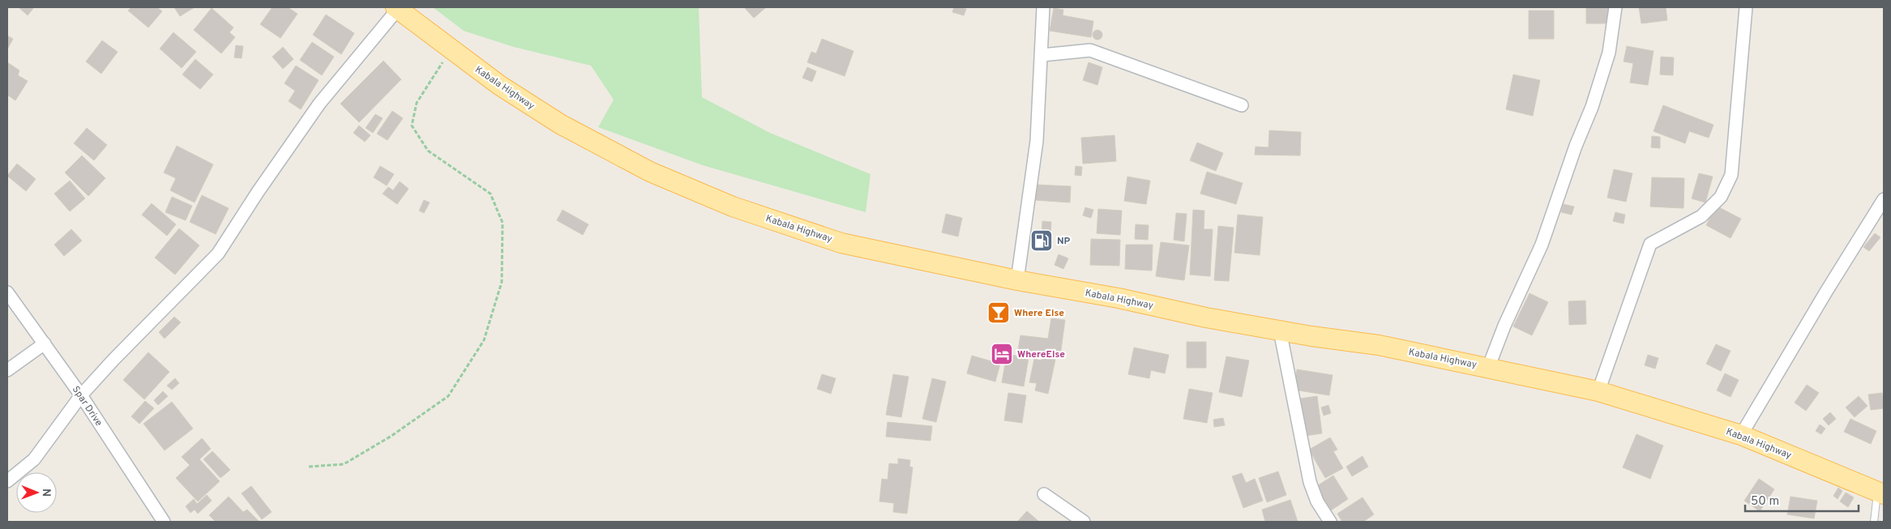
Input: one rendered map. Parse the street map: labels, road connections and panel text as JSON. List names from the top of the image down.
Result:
{
  "streets": {
    "main road": ["Kabala Highway"],
    "street": ["Spar Drive"]
  },
  "places": {
    "fuel station": ["NP"],
    "bar": ["Where Else"],
    "hotel": ["WhereElse"]
  },
  "scale_bar": "50 m",
  "north": "right"
}
